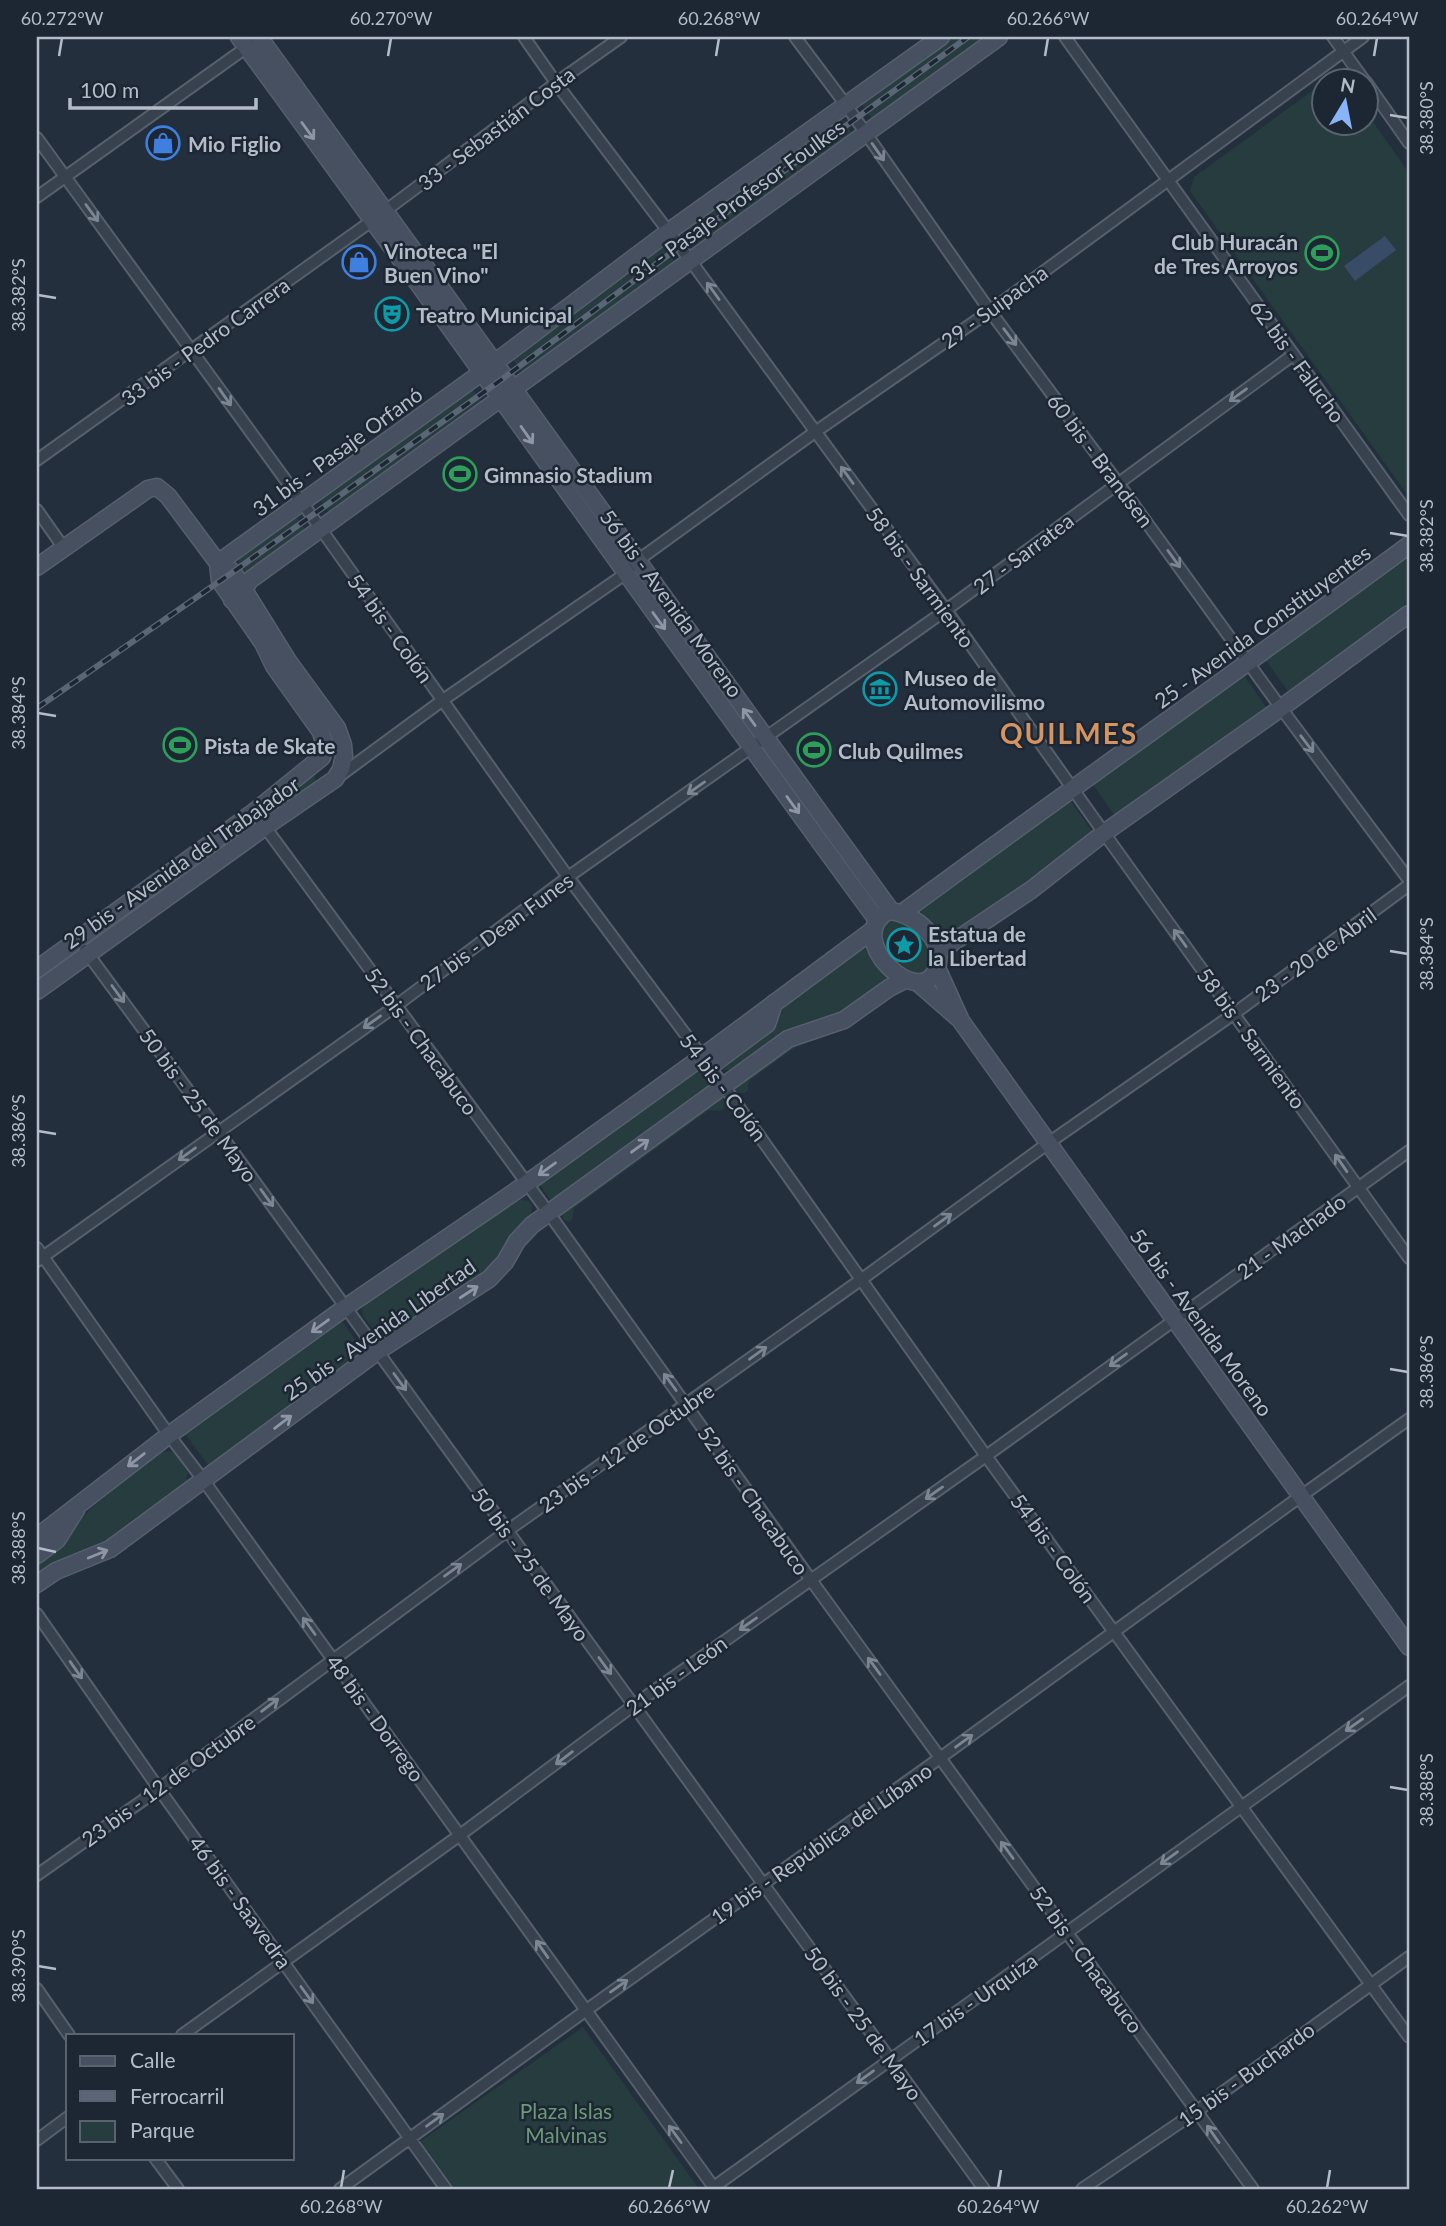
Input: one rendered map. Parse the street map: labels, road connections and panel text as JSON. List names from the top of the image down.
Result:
{
  "streets": {
    "main road": [
      "31 - Pasaje Profesor Foulkes",
      "31 bis - Pasaje Orfanó",
      "56 bis - Avenida Moreno",
      "25 - Avenida Constituyentes",
      "29 bis - Avenida del Trabajador",
      "25 bis - Avenida Libertad"
    ],
    "street": [
      "33 - Sebastián Costa",
      "29 - Suipacha",
      "33 bis - Pedro Carrera",
      "62 bis - Falucho",
      "60 bis - Brandsen",
      "27 - Sarratea",
      "58 bis - Sarmiento",
      "54 bis - Colón",
      "27 bis - Dean Funes",
      "23 - 20 de Abril",
      "52 bis - Chacabuco",
      "50 bis - 25 de Mayo",
      "21 - Machado",
      "23 bis - 12 de Octubre",
      "21 bis - León",
      "48 bis - Dorrego",
      "19 bis - República del Líbano",
      "46 bis - Saavedra",
      "17 bis - Urquiza",
      "15 bis - Buchardo"
    ]
  },
  "crossings": [
    ["33 - Sebastián Costa", "33 bis - Pedro Carrera"],
    ["33 - Sebastián Costa", "58 bis - Sarmiento"],
    ["33 - Sebastián Costa", "56 bis - Avenida Moreno"],
    ["31 - Pasaje Profesor Foulkes", "31 bis - Pasaje Orfanó"],
    ["31 - Pasaje Profesor Foulkes", "60 bis - Brandsen"],
    ["31 - Pasaje Profesor Foulkes", "58 bis - Sarmiento"],
    ["31 - Pasaje Profesor Foulkes", "56 bis - Avenida Moreno"],
    ["29 - Suipacha", "62 bis - Falucho"],
    ["29 - Suipacha", "60 bis - Brandsen"],
    ["29 - Suipacha", "58 bis - Sarmiento"],
    ["29 - Suipacha", "56 bis - Avenida Moreno"],
    ["29 - Suipacha", "29 bis - Avenida del Trabajador"],
    ["33 bis - Pedro Carrera", "56 bis - Avenida Moreno"],
    ["33 bis - Pedro Carrera", "54 bis - Colón"],
    ["62 bis - Falucho", "27 - Sarratea"],
    ["31 bis - Pasaje Orfanó", "56 bis - Avenida Moreno"],
    ["31 bis - Pasaje Orfanó", "54 bis - Colón"],
    ["60 bis - Brandsen", "27 - Sarratea"],
    ["60 bis - Brandsen", "25 - Avenida Constituyentes"],
    ["60 bis - Brandsen", "23 - 20 de Abril"],
    ["27 - Sarratea", "58 bis - Sarmiento"],
    ["27 - Sarratea", "56 bis - Avenida Moreno"],
    ["27 - Sarratea", "27 bis - Dean Funes"],
    ["58 bis - Sarmiento", "25 - Avenida Constituyentes"],
    ["58 bis - Sarmiento", "23 - 20 de Abril"],
    ["58 bis - Sarmiento", "21 - Machado"],
    ["56 bis - Avenida Moreno", "25 - Avenida Constituyentes"],
    ["56 bis - Avenida Moreno", "29 bis - Avenida del Trabajador"],
    ["56 bis - Avenida Moreno", "27 bis - Dean Funes"],
    ["56 bis - Avenida Moreno", "23 - 20 de Abril"],
    ["56 bis - Avenida Moreno", "21 - Machado"],
    ["56 bis - Avenida Moreno", "25 bis - Avenida Libertad"],
    ["56 bis - Avenida Moreno", "23 bis - 12 de Octubre"],
    ["56 bis - Avenida Moreno", "21 bis - León"],
    ["56 bis - Avenida Moreno", "19 bis - República del Líbano"],
    ["25 - Avenida Constituyentes", "25 bis - Avenida Libertad"],
    ["54 bis - Colón", "29 bis - Avenida del Trabajador"],
    ["54 bis - Colón", "27 bis - Dean Funes"],
    ["54 bis - Colón", "25 bis - Avenida Libertad"],
    ["54 bis - Colón", "23 bis - 12 de Octubre"],
    ["54 bis - Colón", "21 bis - León"],
    ["54 bis - Colón", "19 bis - República del Líbano"],
    ["54 bis - Colón", "17 bis - Urquiza"],
    ["54 bis - Colón", "15 bis - Buchardo"],
    ["29 bis - Avenida del Trabajador", "52 bis - Chacabuco"],
    ["29 bis - Avenida del Trabajador", "50 bis - 25 de Mayo"],
    ["27 bis - Dean Funes", "52 bis - Chacabuco"],
    ["27 bis - Dean Funes", "50 bis - 25 de Mayo"],
    ["27 bis - Dean Funes", "48 bis - Dorrego"],
    ["23 - 20 de Abril", "23 bis - 12 de Octubre"],
    ["52 bis - Chacabuco", "25 bis - Avenida Libertad"],
    ["52 bis - Chacabuco", "23 bis - 12 de Octubre"],
    ["52 bis - Chacabuco", "21 bis - León"],
    ["52 bis - Chacabuco", "19 bis - República del Líbano"],
    ["52 bis - Chacabuco", "17 bis - Urquiza"],
    ["52 bis - Chacabuco", "15 bis - Buchardo"],
    ["50 bis - 25 de Mayo", "25 bis - Avenida Libertad"],
    ["50 bis - 25 de Mayo", "23 bis - 12 de Octubre"],
    ["50 bis - 25 de Mayo", "21 bis - León"],
    ["50 bis - 25 de Mayo", "19 bis - República del Líbano"],
    ["50 bis - 25 de Mayo", "17 bis - Urquiza"],
    ["21 - Machado", "21 bis - León"],
    ["25 bis - Avenida Libertad", "48 bis - Dorrego"],
    ["23 bis - 12 de Octubre", "48 bis - Dorrego"],
    ["23 bis - 12 de Octubre", "46 bis - Saavedra"],
    ["21 bis - León", "48 bis - Dorrego"],
    ["21 bis - León", "46 bis - Saavedra"],
    ["48 bis - Dorrego", "19 bis - República del Líbano"],
    ["48 bis - Dorrego", "17 bis - Urquiza"],
    ["19 bis - República del Líbano", "46 bis - Saavedra"]
  ],
  "one_way": [
    "60 bis - Brandsen",
    "58 bis - Sarmiento",
    "27 bis - Dean Funes",
    "52 bis - Chacabuco",
    "50 bis - 25 de Mayo",
    "23 bis - 12 de Octubre",
    "21 bis - León",
    "48 bis - Dorrego",
    "19 bis - República del Líbano",
    "46 bis - Saavedra",
    "17 bis - Urquiza"
  ],
  "districts": ["QUILMES"],
  "parks": ["Plaza Islas Malvinas"],
  "places": {
    "shop": ["Mio Figlio", "Vinoteca \"El Buen Vino\""],
    "sports": [
      "Club Huracán de Tres Arroyos",
      "Gimnasio Stadium",
      "Pista de Skate",
      "Club Quilmes"
    ],
    "theatre": ["Teatro Municipal"],
    "museum": ["Museo de Automovilismo"],
    "place": ["Estatua de la Libertad"]
  },
  "legend": ["Calle", "Ferrocarril", "Parque"],
  "scale_bar": "100 m",
  "north": "top",
  "coordinates": [
    "60.272°W",
    "60.270°W",
    "60.268°W",
    "60.266°W",
    "60.264°W",
    "38.380°S",
    "38.382°S",
    "38.384°S",
    "38.386°S",
    "38.388°S",
    "38.390°S",
    "60.262°W"
  ]
}
